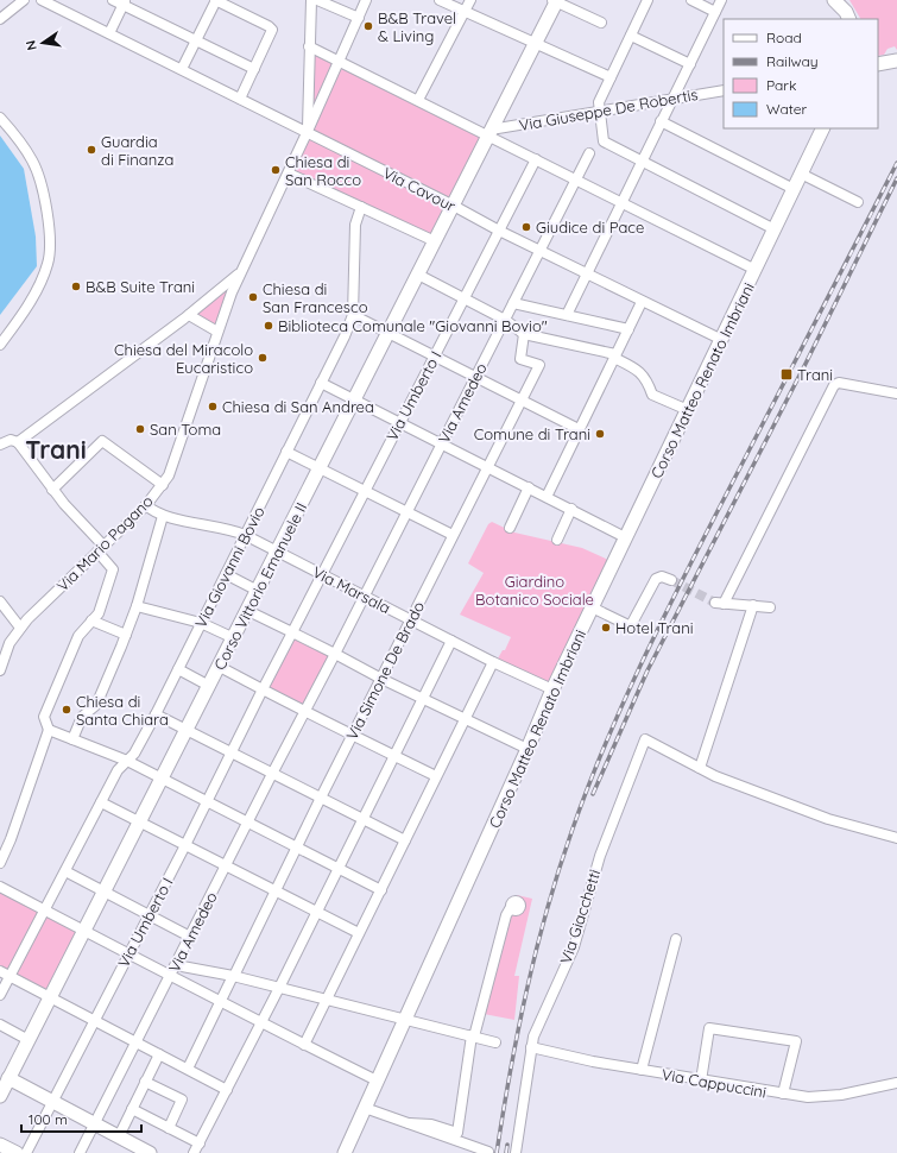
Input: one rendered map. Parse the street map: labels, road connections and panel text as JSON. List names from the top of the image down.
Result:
{
  "streets": {
    "street": [
      "Via Giuseppe De Robertis",
      "Via Cavour",
      "Corso Matteo Renato Imbriani",
      "Via Umberto I",
      "Via Amedeo",
      "Via Mario Pagano",
      "Via Giovanni Bovio",
      "Corso Vittorio Emanuele II",
      "Via Marsala",
      "Via Simone De Brado",
      "Via Giacchetti",
      "Via Cappuccini"
    ]
  },
  "crossings": [
    ["Via Giuseppe De Robertis", "Corso Vittorio Emanuele II"],
    ["Via Cavour", "Corso Matteo Renato Imbriani"],
    ["Via Cavour", "Via Umberto I"],
    ["Via Cavour", "Via Amedeo"],
    ["Via Cavour", "Corso Vittorio Emanuele II"],
    ["Corso Matteo Renato Imbriani", "Via Marsala"],
    ["Via Umberto I", "Via Marsala"],
    ["Via Amedeo", "Via Marsala"],
    ["Via Mario Pagano", "Via Marsala"],
    ["Via Giovanni Bovio", "Via Marsala"],
    ["Corso Vittorio Emanuele II", "Via Marsala"],
    ["Via Marsala", "Via Simone De Brado"],
    ["Via Giacchetti", "Via Cappuccini"]
  ],
  "districts": ["Trani"],
  "parks": ["Giardino Botanico Sociale"],
  "places": {
    "other": [
      "B&B Travel & Living",
      "Guardia di Finanza",
      "Chiesa di San Rocco",
      "Giudice di Pace",
      "B&B Suite Trani",
      "Chiesa di San Francesco",
      "Biblioteca Comunale \"Giovanni Bovio\"",
      "Chiesa del Miracolo Eucaristico",
      "Chiesa di San Andrea",
      "San Toma",
      "Comune di Trani",
      "Hotel Trani",
      "Chiesa di Santa Chiara"
    ],
    "transit": ["Trani"]
  },
  "legend": [
    "Road",
    "Railway",
    "Park",
    "Water"
  ],
  "scale_bar": "100 m",
  "north": "left"
}
